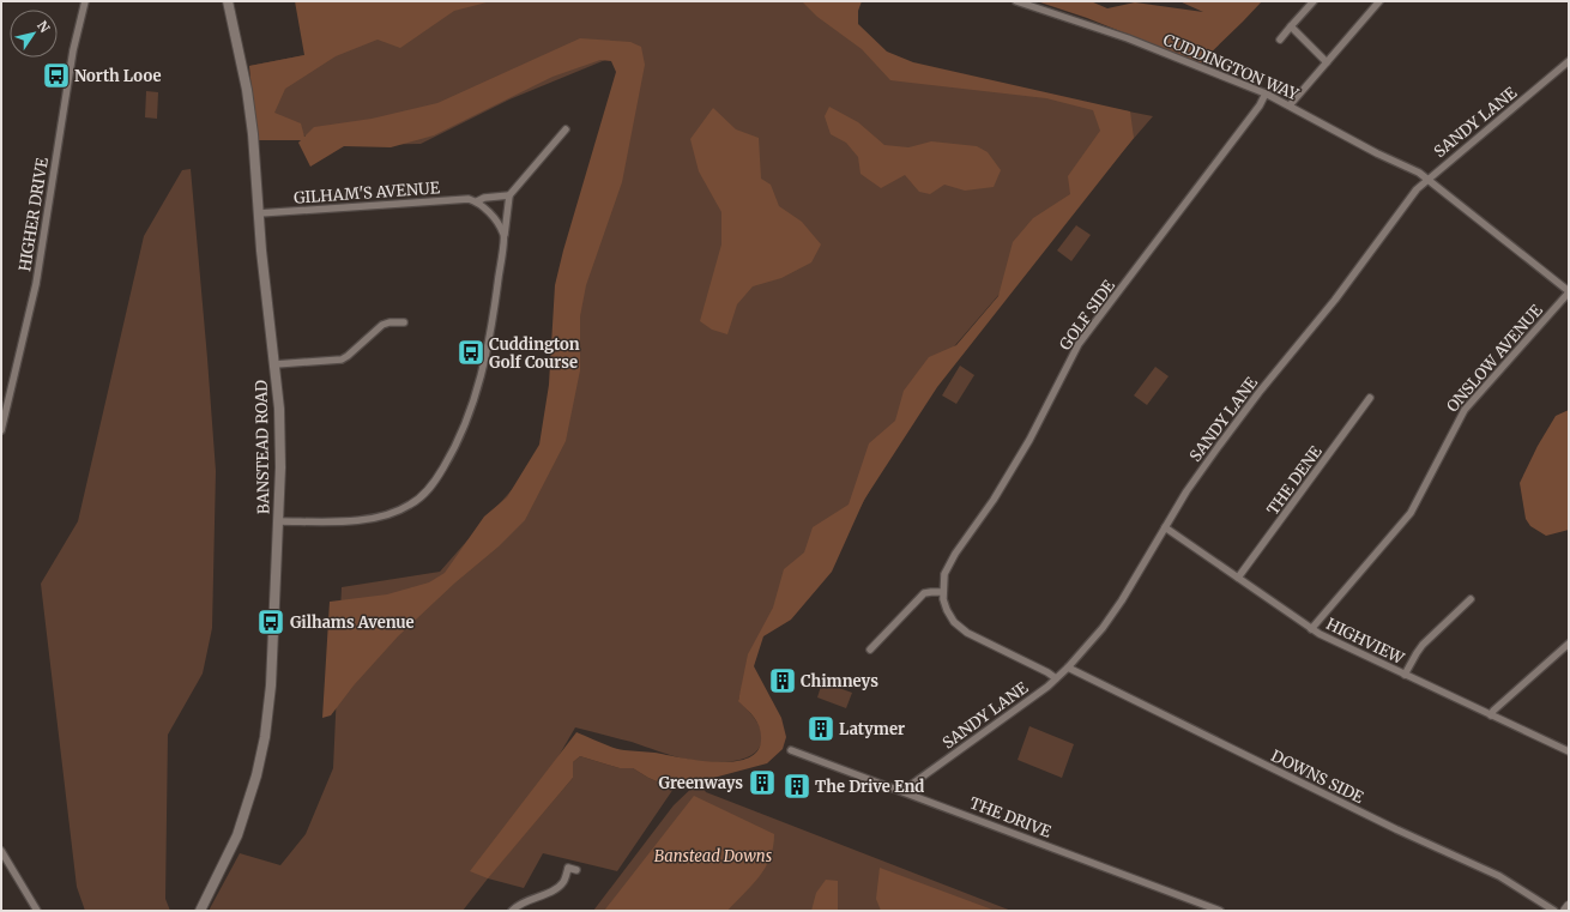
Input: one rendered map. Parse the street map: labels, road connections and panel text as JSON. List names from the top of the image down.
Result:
{
  "streets": {
    "street": [
      "CUDDINGTON WAY",
      "SANDY LANE",
      "GILHAM'S AVENUE",
      "HIGHER DRIVE",
      "GOLF SIDE",
      "ONSLOW AVENUE",
      "BANSTEAD ROAD",
      "THE DENE",
      "HIGHVIEW",
      "DOWNS SIDE",
      "THE DRIVE"
    ]
  },
  "crossings": [
    ["CUDDINGTON WAY", "SANDY LANE"],
    ["CUDDINGTON WAY", "GOLF SIDE"],
    ["CUDDINGTON WAY", "ONSLOW AVENUE"],
    ["SANDY LANE", "GOLF SIDE"],
    ["SANDY LANE", "HIGHVIEW"],
    ["SANDY LANE", "DOWNS SIDE"],
    ["SANDY LANE", "THE DRIVE"],
    ["GILHAM'S AVENUE", "BANSTEAD ROAD"],
    ["ONSLOW AVENUE", "HIGHVIEW"],
    ["THE DENE", "HIGHVIEW"]
  ],
  "parks": ["Banstead Downs"],
  "places": {
    "bus stop": ["North Looe", "Cuddington Golf Course", "Gilhams Avenue"],
    "building": [
      "Chimneys",
      "Latymer",
      "Greenways",
      "The Drive End"
    ]
  },
  "north": "top right"
}
